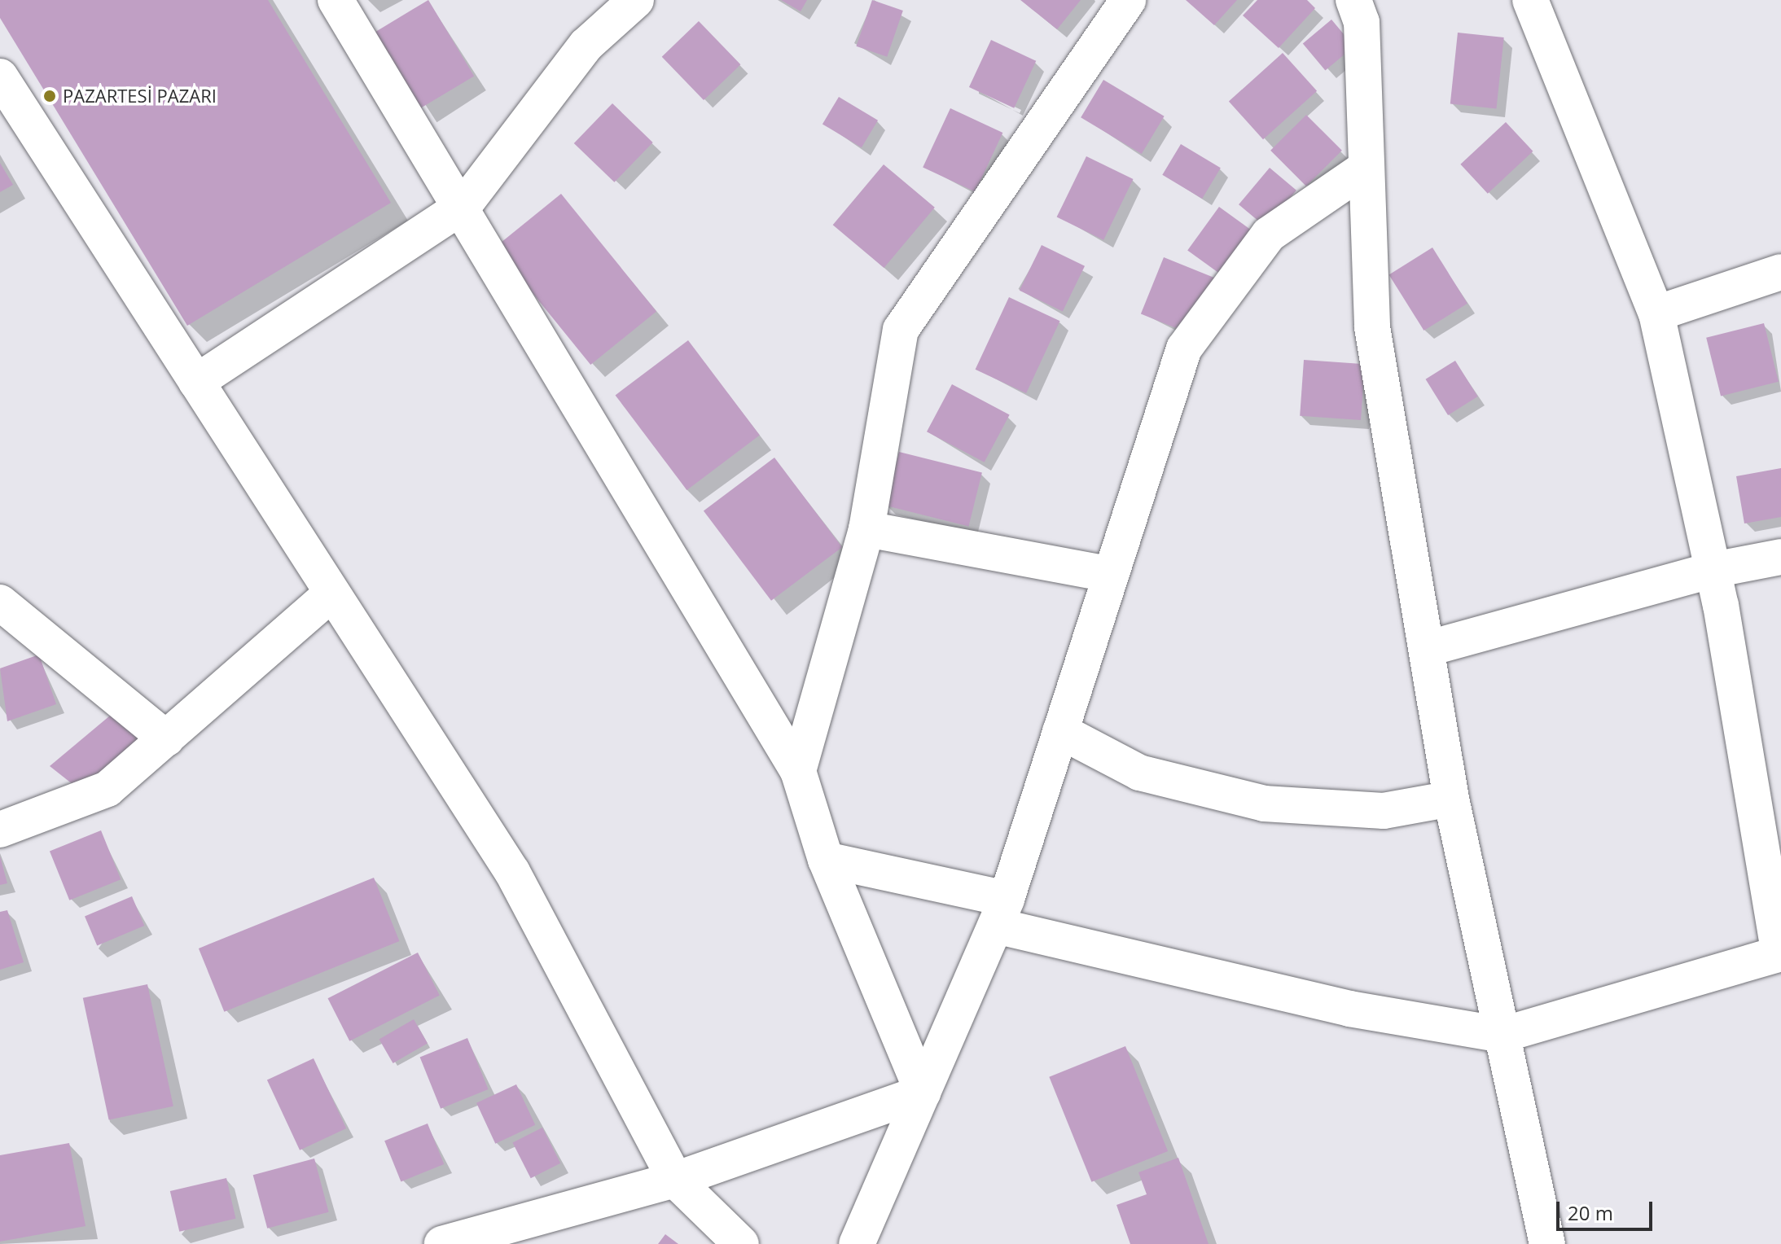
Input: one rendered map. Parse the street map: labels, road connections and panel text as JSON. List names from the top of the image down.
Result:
{
  "places": ["PAZARTESİ PAZARI"],
  "scale_bar": "20 m"
}
